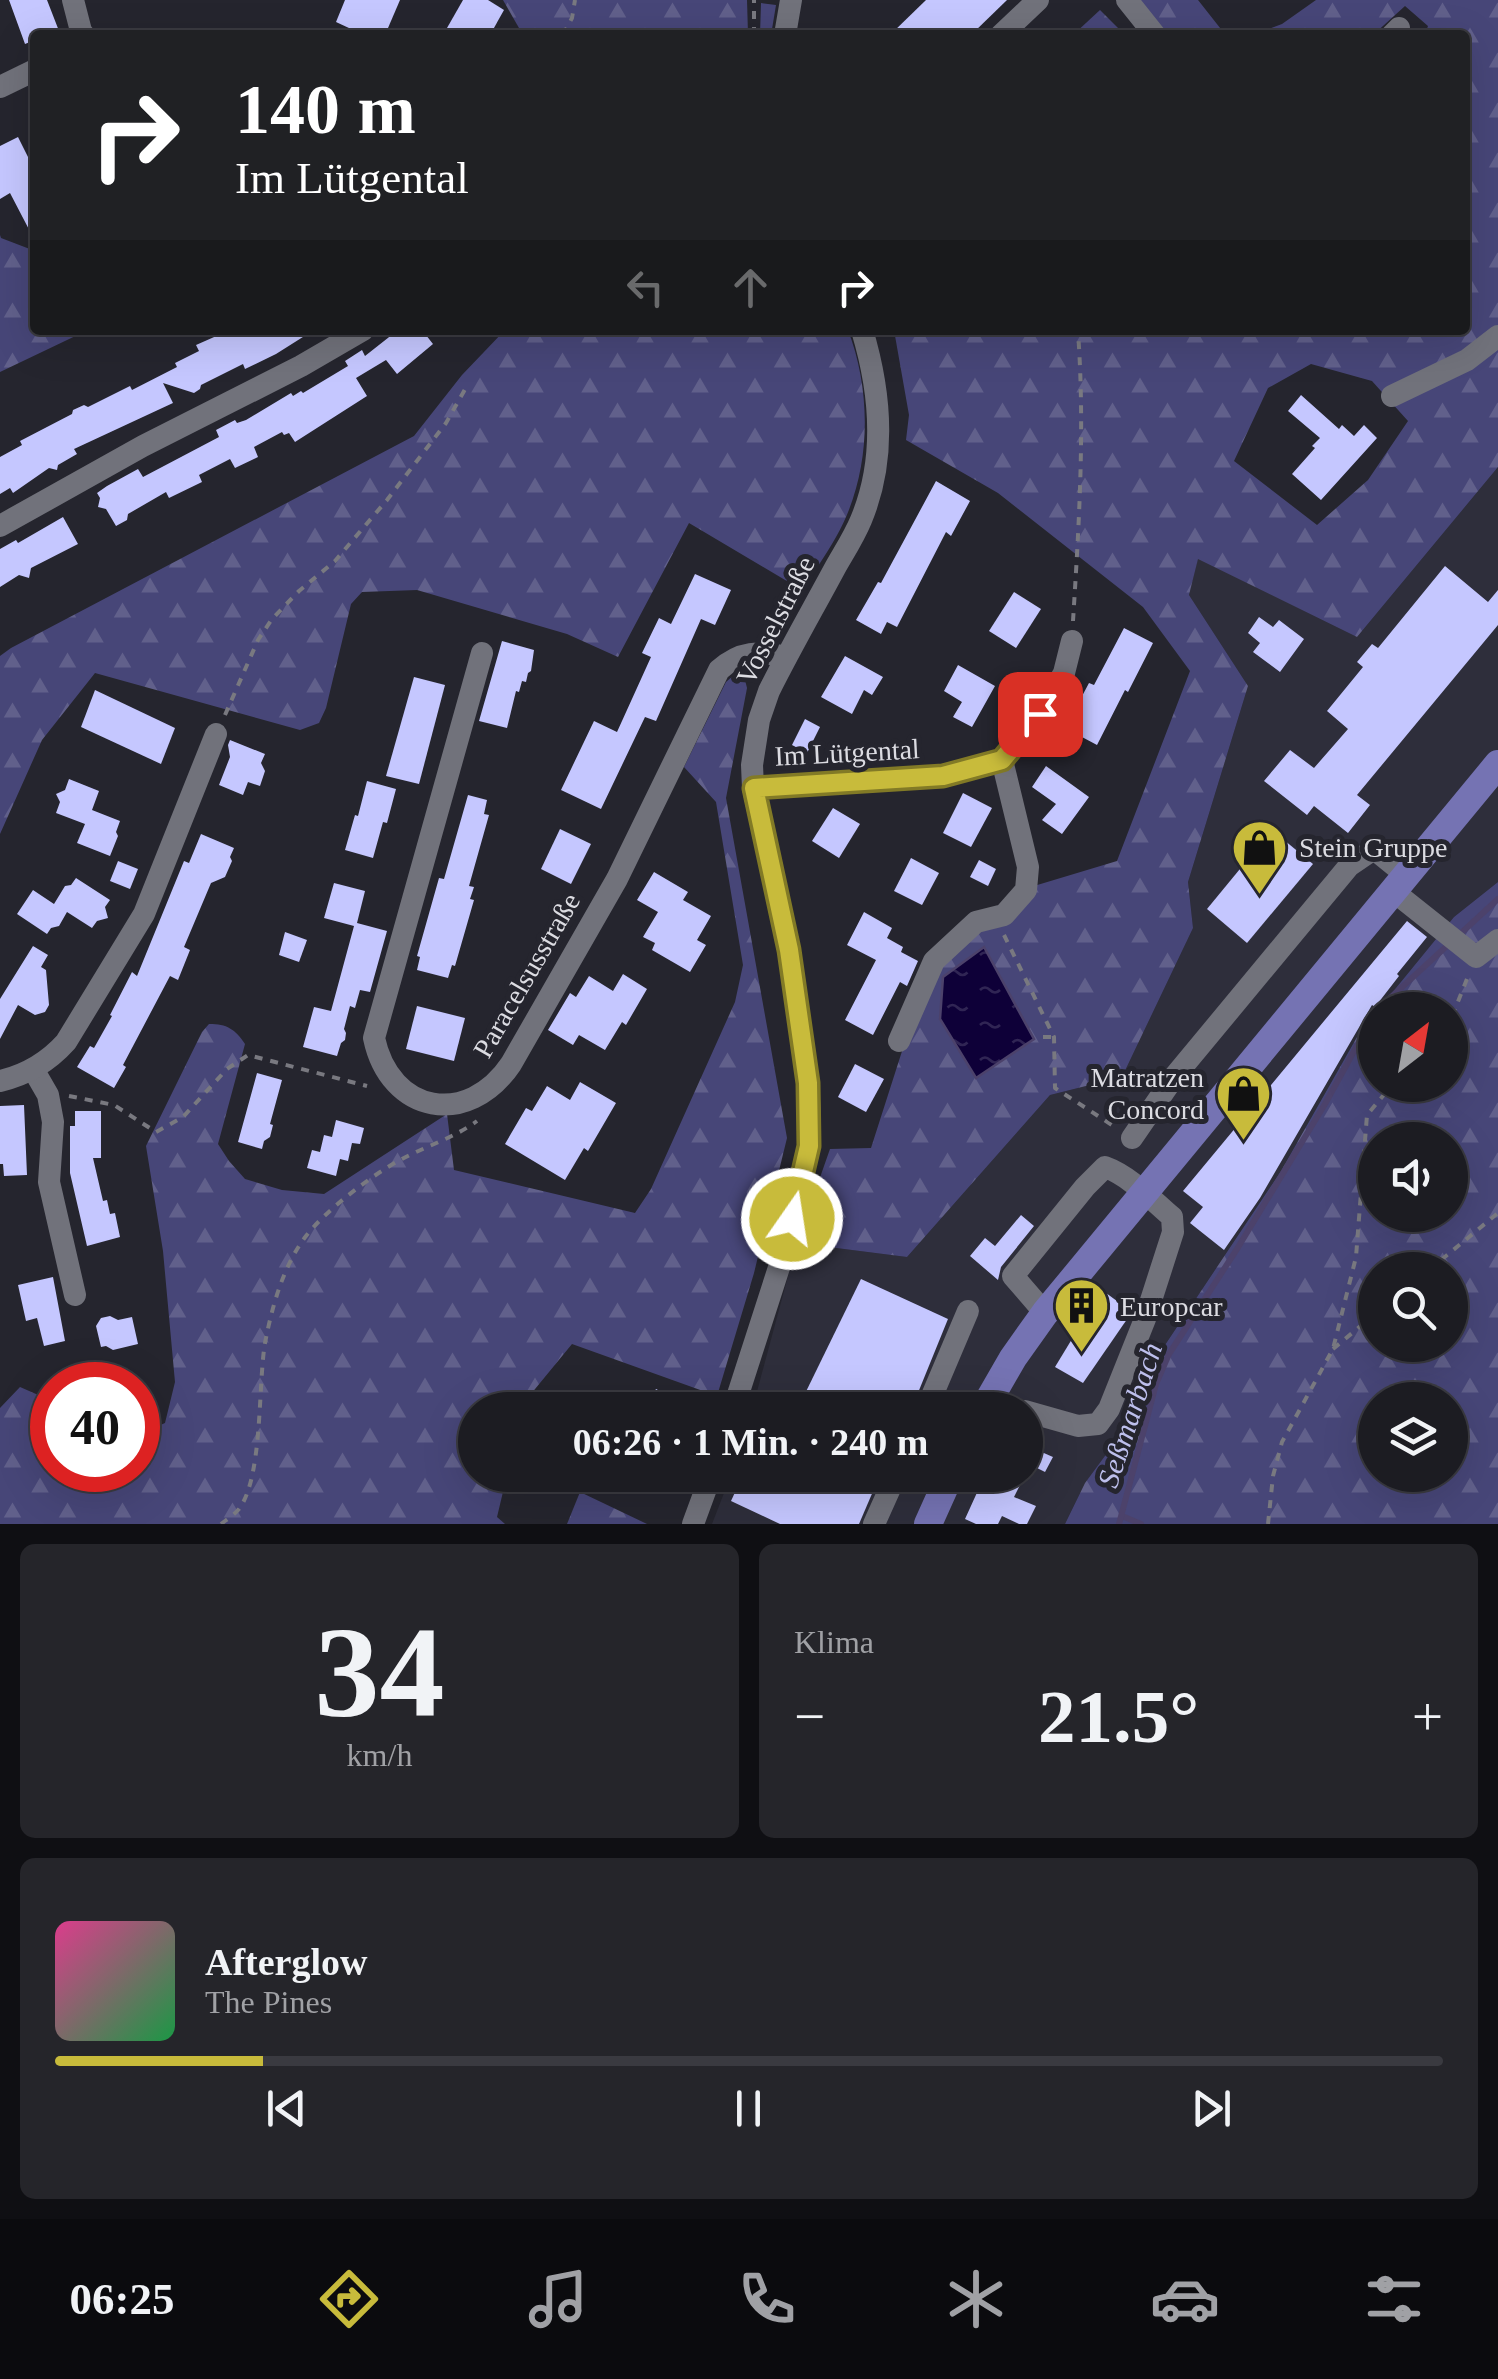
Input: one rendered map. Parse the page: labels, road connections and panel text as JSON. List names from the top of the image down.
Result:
{
  "streets": {
    "street": ["Vosselstraße", "Im Lütgental", "Paracelsusstraße"]
  },
  "crossings": [
    ["Vosselstraße", "Im Lütgental"],
    ["Vosselstraße", "Paracelsusstraße"]
  ],
  "water": ["Seßmarbach"],
  "places": {
    "shop": ["Stein Gruppe", "Matratzen Concord"],
    "building": ["Europcar"]
  },
  "north": "top right",
  "page": {
    "turn": ["140 m", "Im Lütgental"],
    "limit": "40",
    "trip": "06:26 · 1 Min. · 240 m",
    "tile": [
      ["34", "km/h"],
      "Klima"
    ],
    "heat": ["−", "21.5°", "+"],
    "song": ["Afterglow", "The Pines"],
    "tabs": "06:25"
  }
}
